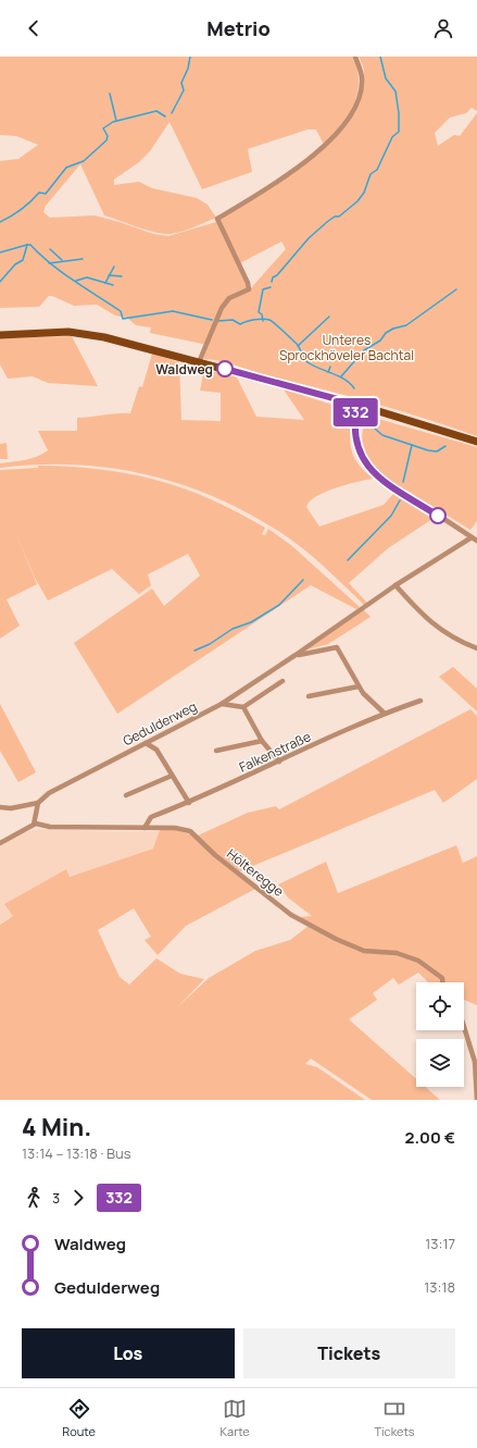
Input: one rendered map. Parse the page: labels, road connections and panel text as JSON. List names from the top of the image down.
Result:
{
  "streets": {
    "street": ["Gedulderweg", "Falkenstraße", "Hölteregge"]
  },
  "crossings": [
    ["Falkenstraße", "Hölteregge"]
  ],
  "parks": ["Unteres Sprockhöveler Bachtal"],
  "places": ["Waldweg"],
  "lines": ["bus line 332"],
  "page": {
    "header": "Metrio",
    "on_map": "332",
    "heading": ["4 Min.", "13:14 – 13:18 · Bus", "2.00 €"],
    "legs": ["3", "332"],
    "list": [
      {
        "name": "Waldweg",
        "value": "13:17"
      },
      {
        "name": "Gedulderweg",
        "value": "13:18"
      }
    ],
    "buttons": ["Los", "Tickets"],
    "tabs": ["Route", "Karte", "Tickets"]
  }
}
